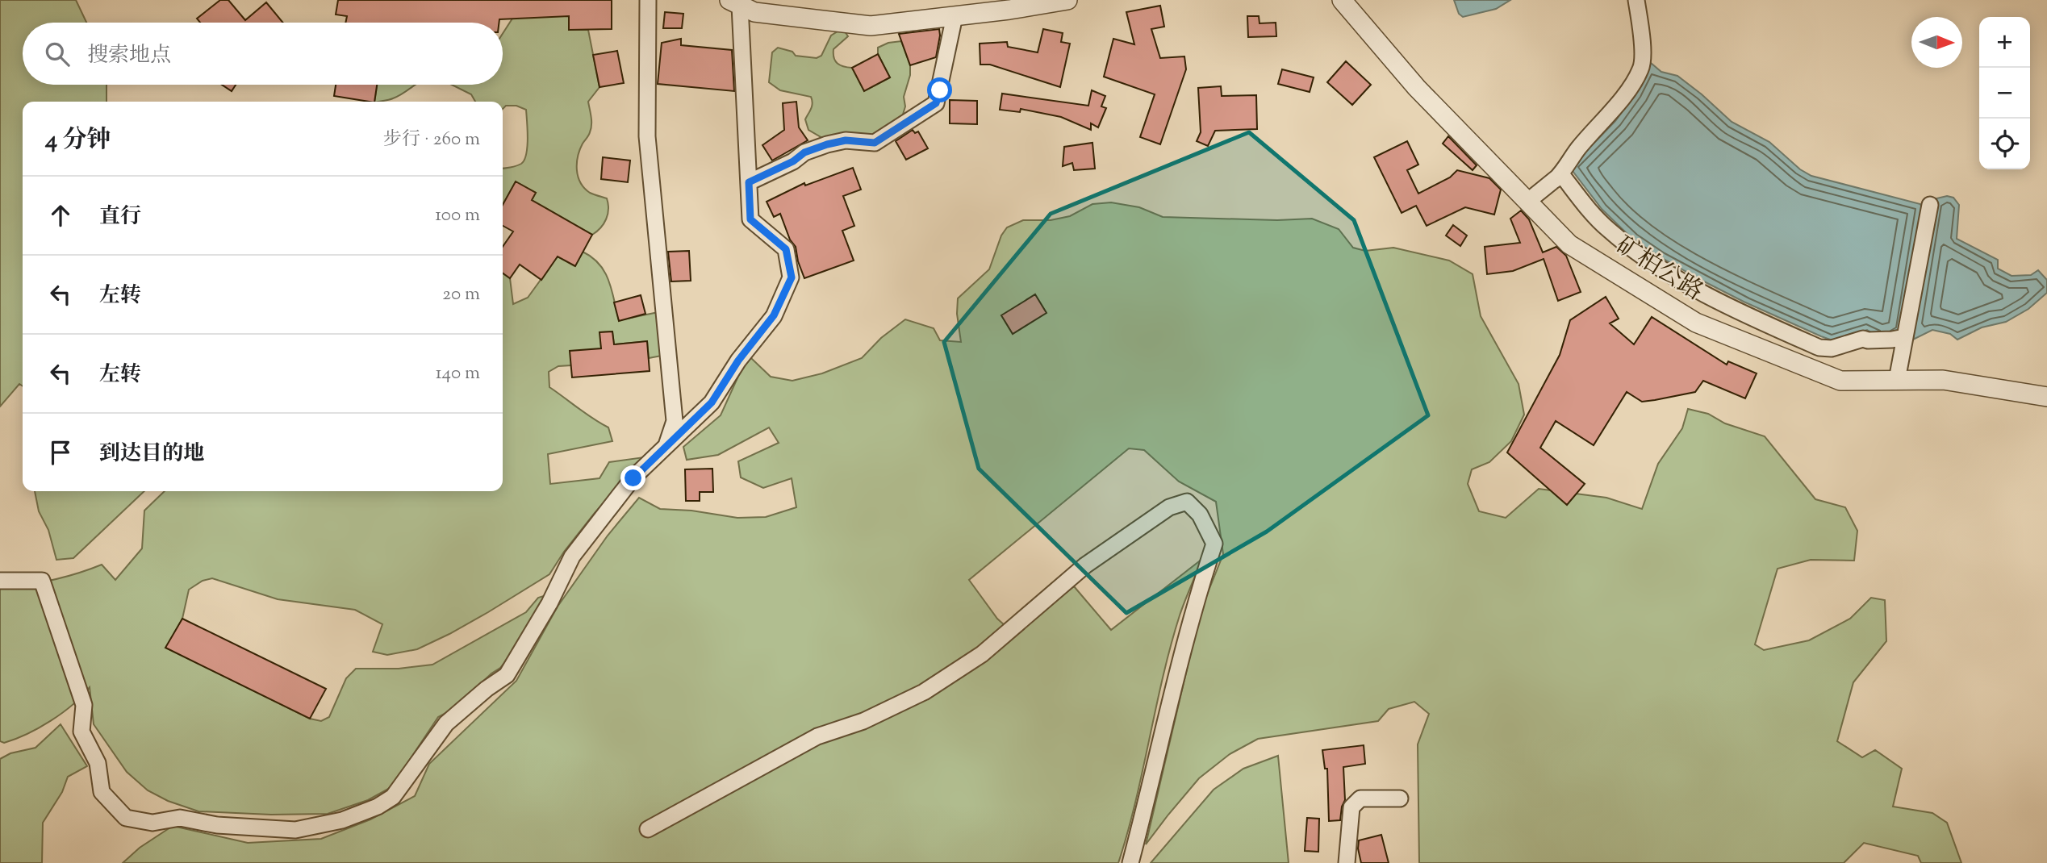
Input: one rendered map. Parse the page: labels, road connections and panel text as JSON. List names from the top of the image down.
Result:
{
  "streets": {
    "street": ["矿柏公路"]
  },
  "north": "right",
  "page": {
    "map_buttons": ["+", "−"],
    "search": "搜索地点",
    "heading": ["4 分钟", "步行 · 260 m"],
    "list": [
      ["直行", "100 m"],
      ["左转", "20 m"],
      ["左转", "140 m"],
      "到达目的地"
    ]
  }
}
